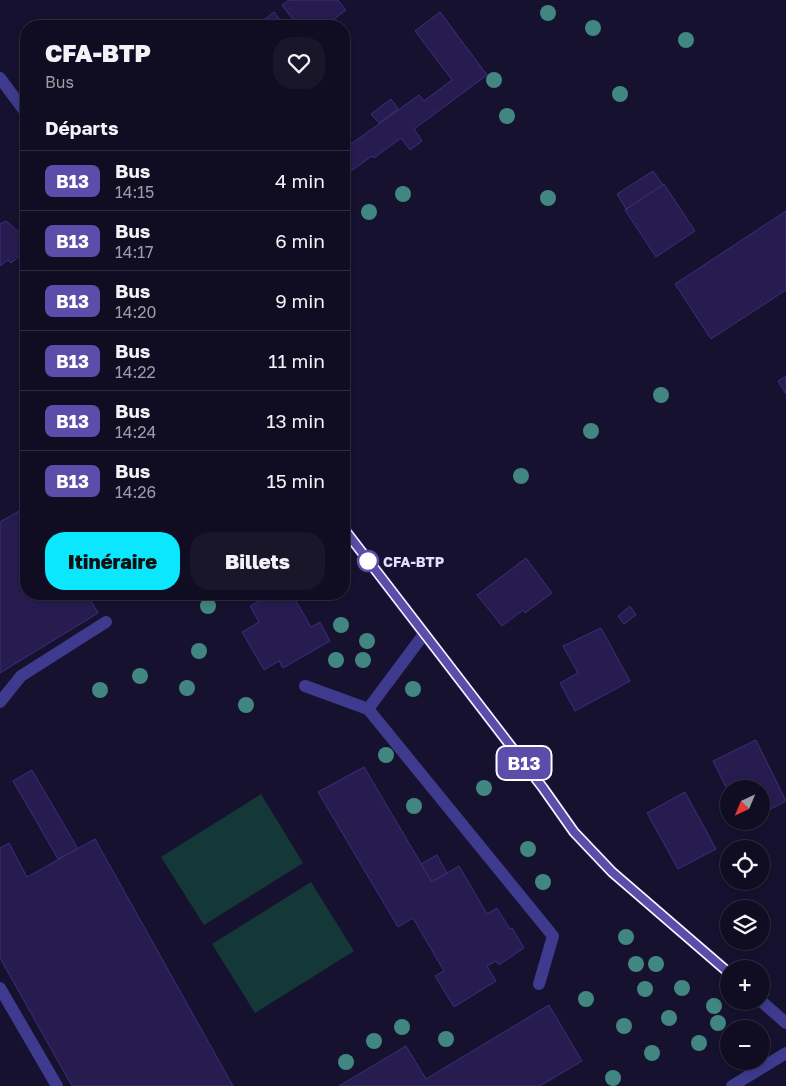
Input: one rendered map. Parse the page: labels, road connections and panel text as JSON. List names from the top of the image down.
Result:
{
  "places": ["CFA-BTP"],
  "lines": ["bus line B13"],
  "north": "bottom left",
  "page": {
    "on_map": "B13",
    "heading": [
      ["CFA-BTP", "Bus"],
      "Départs"
    ],
    "list": [
      {
        "mark": "B13",
        "name": "Bus",
        "note": "14:15",
        "value": "4 min"
      },
      {
        "mark": "B13",
        "name": "Bus",
        "note": "14:17",
        "value": "6 min"
      },
      {
        "mark": "B13",
        "name": "Bus",
        "note": "14:20",
        "value": "9 min"
      },
      {
        "mark": "B13",
        "name": "Bus",
        "note": "14:22",
        "value": "11 min"
      },
      {
        "mark": "B13",
        "name": "Bus",
        "note": "14:24",
        "value": "13 min"
      },
      {
        "mark": "B13",
        "name": "Bus",
        "note": "14:26",
        "value": "15 min"
      }
    ],
    "buttons": ["Itinéraire", "Billets"],
    "map_buttons": ["+", "−"]
  }
}
